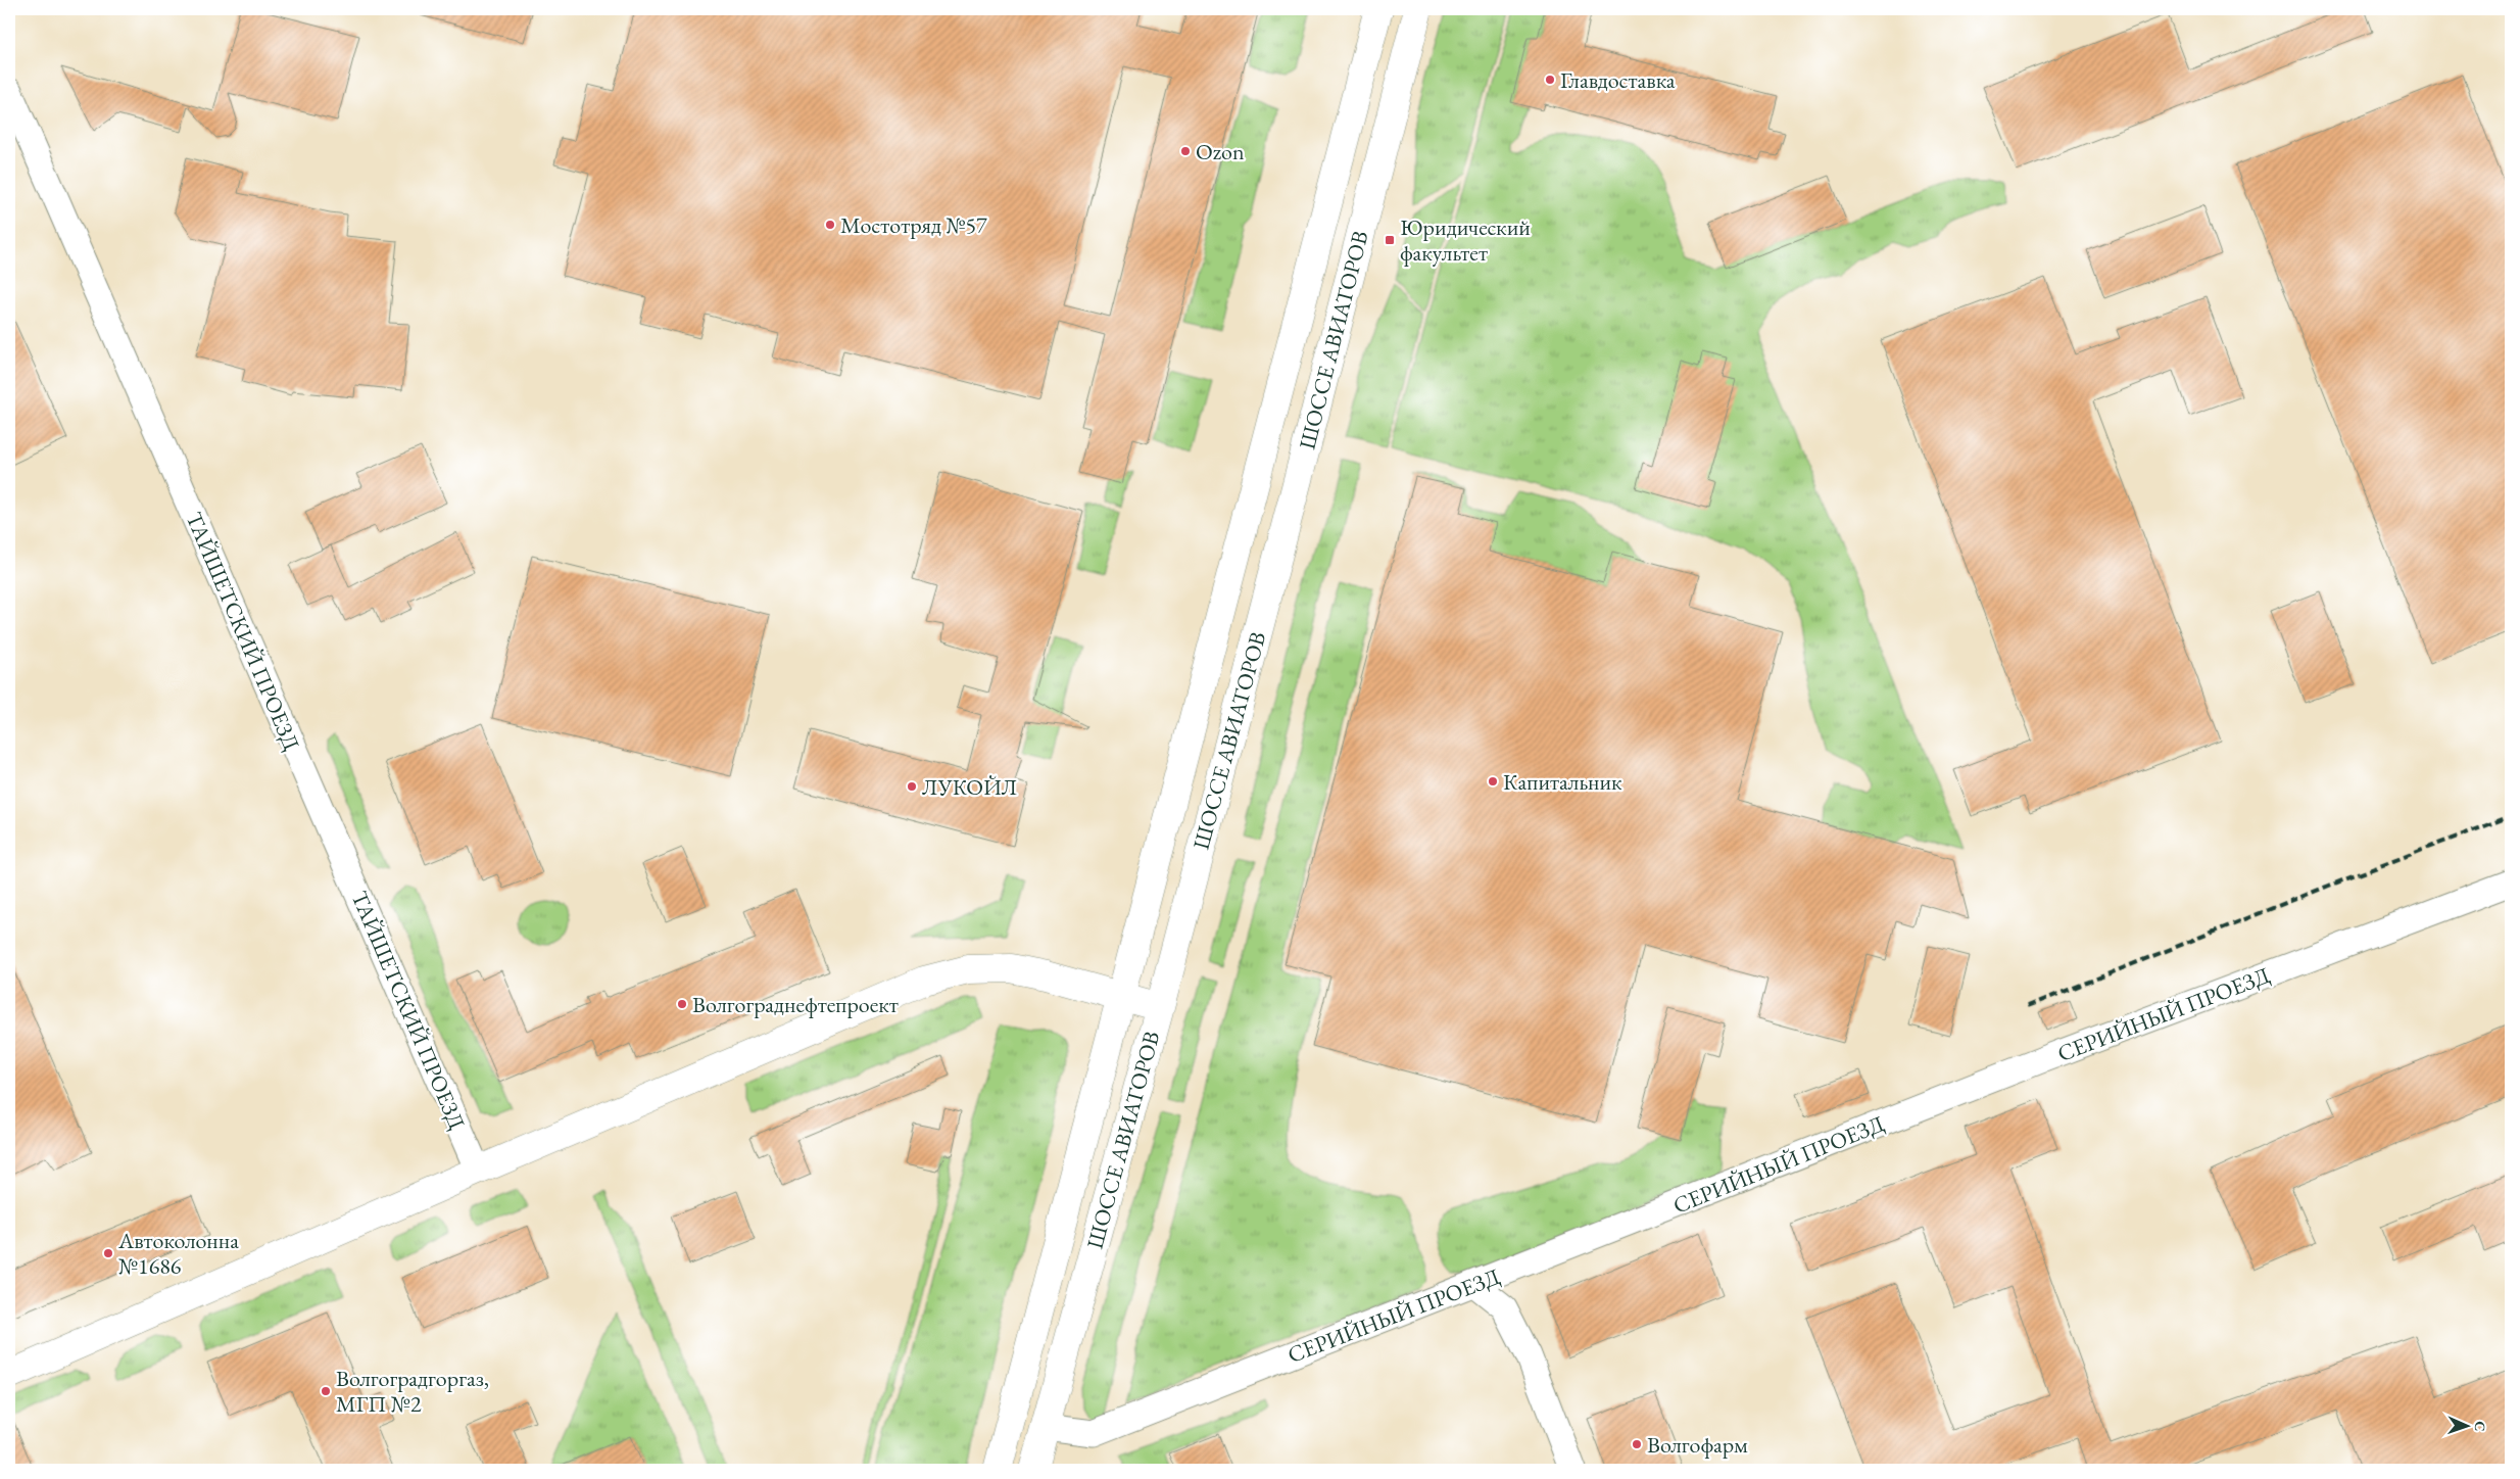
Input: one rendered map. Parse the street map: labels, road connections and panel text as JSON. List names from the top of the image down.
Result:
{
  "streets": {
    "main road": ["ШОССЕ АВИАТОРОВ"],
    "street": ["ТАЙШЕТСКИЙ ПРОЕЗД", "СЕРИЙНЫЙ ПРОЕЗД"]
  },
  "crossings": [
    ["ШОССЕ АВИАТОРОВ", "СЕРИЙНЫЙ ПРОЕЗД"]
  ],
  "places": {
    "other": [
      "Главдоставка",
      "Ozon",
      "Мостотряд №57",
      "Капитальник",
      "ЛУКОЙЛ",
      "Волгограднефтепроект",
      "Автоколонна №1686",
      "Волгоградгоргаз, МГП №2",
      "Волгофарм"
    ],
    "transit": ["Юридический факультет"]
  },
  "north": "right"
}
